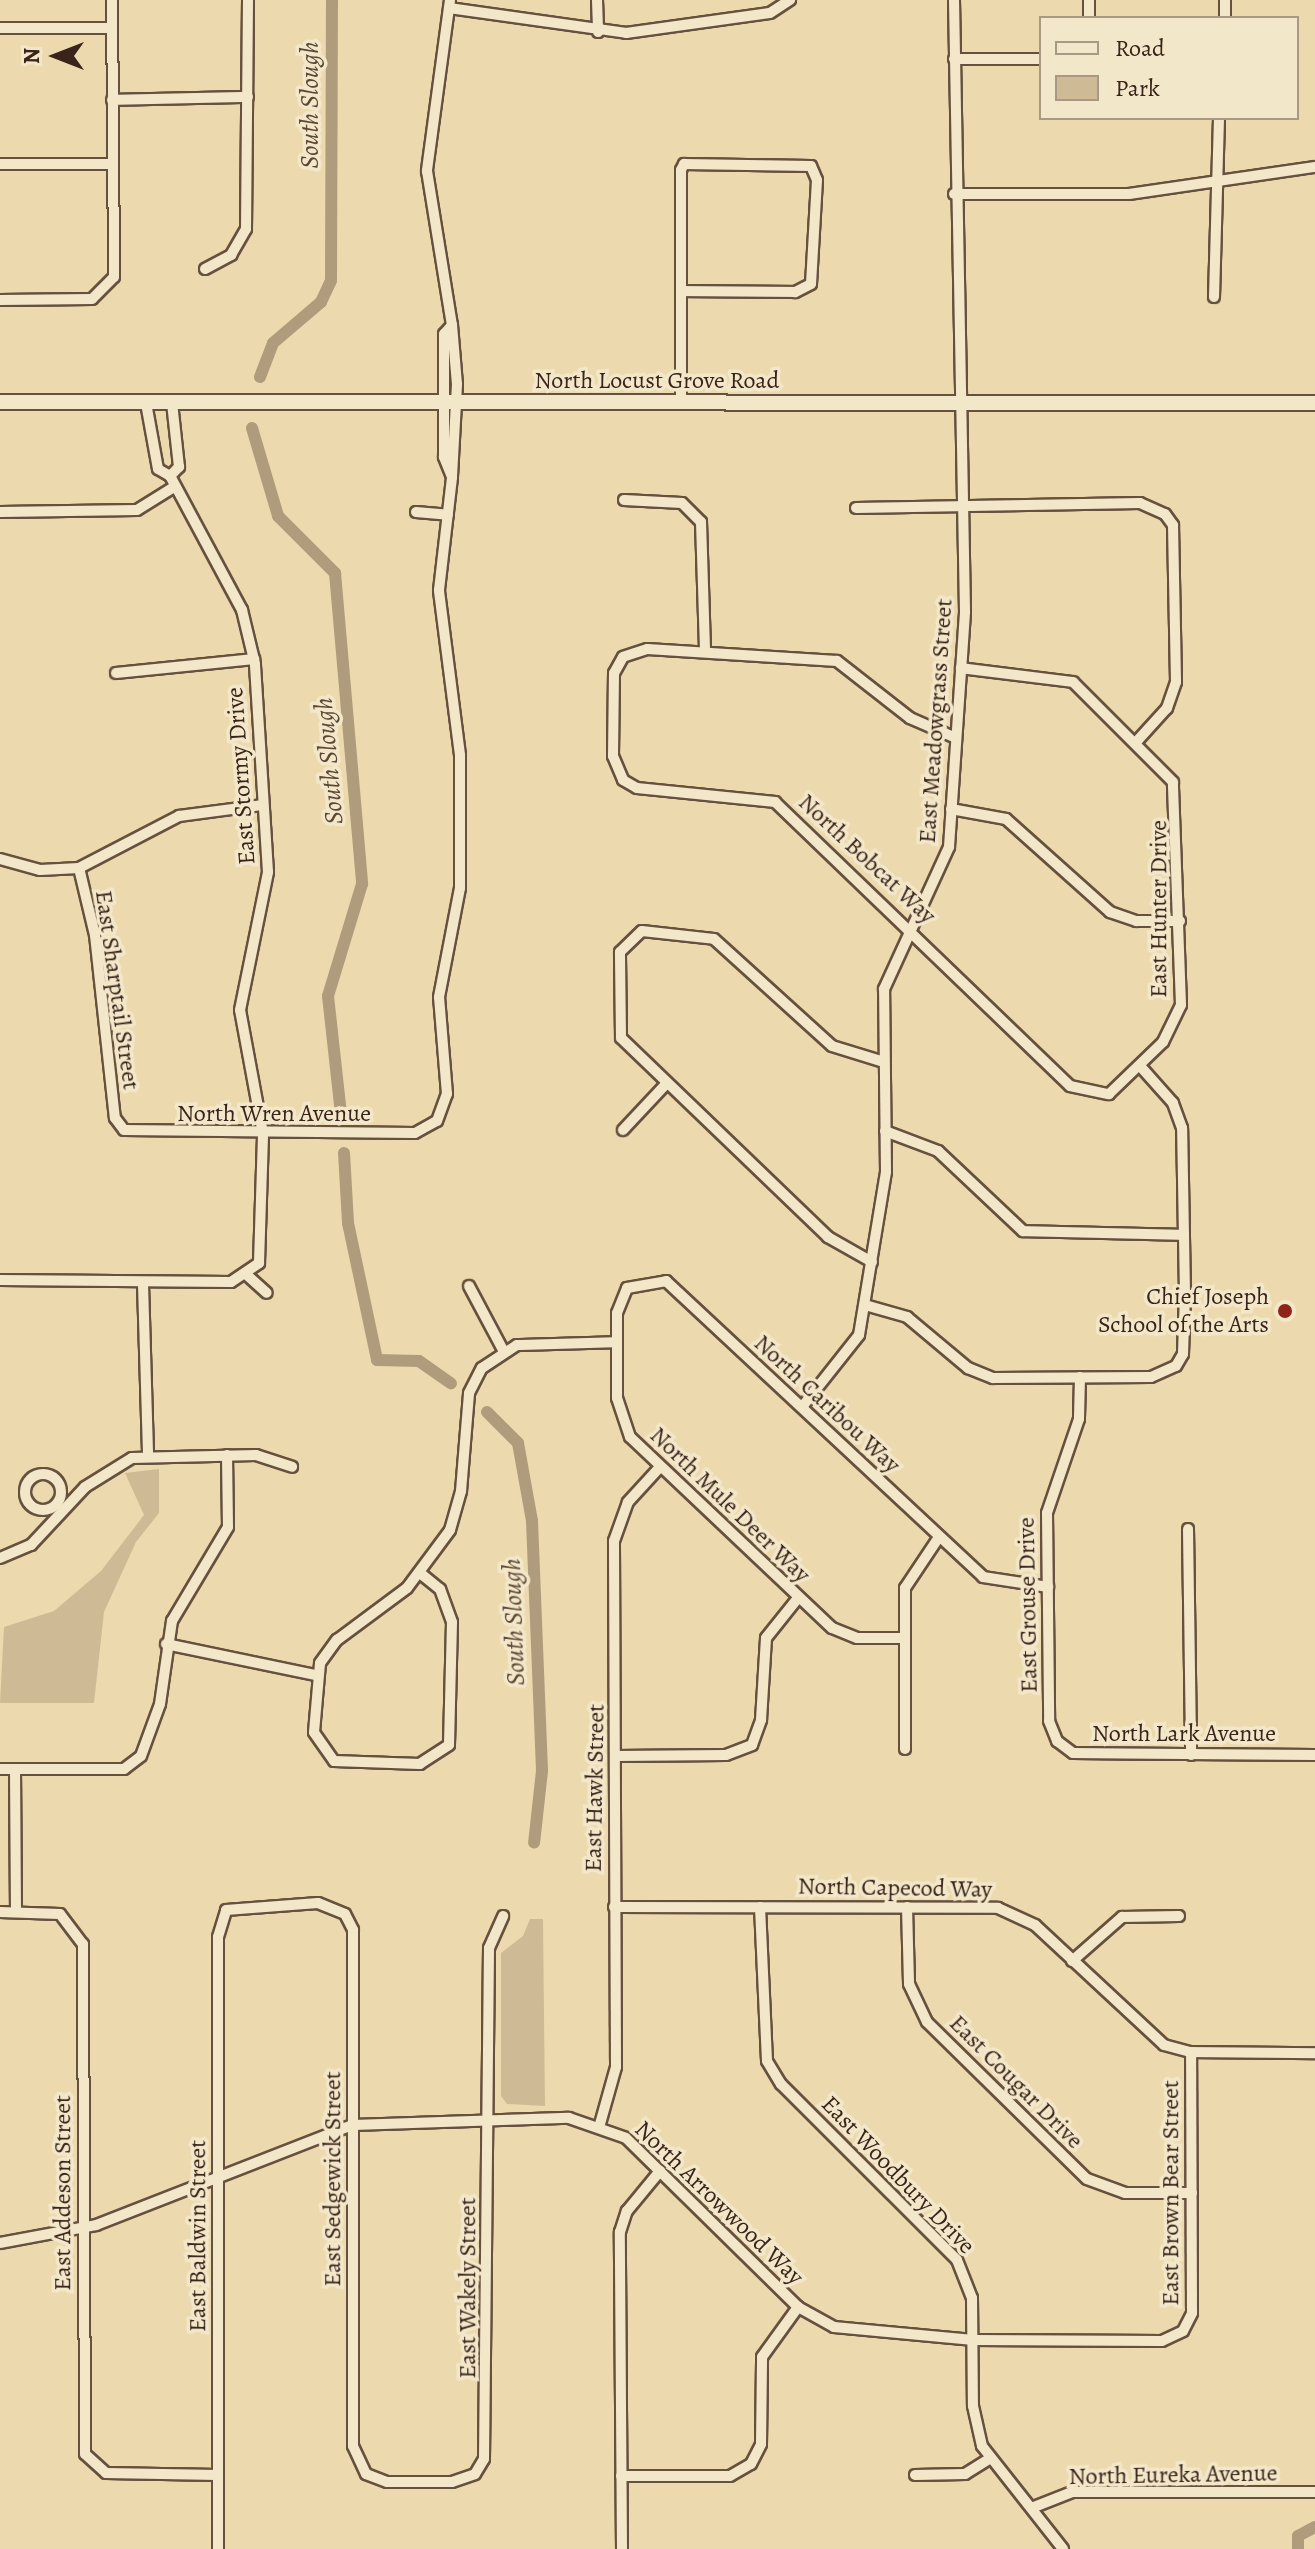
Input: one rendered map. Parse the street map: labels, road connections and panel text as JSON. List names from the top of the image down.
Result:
{
  "streets": {
    "main road": ["North Locust Grove Road"],
    "street": [
      "East Meadowgrass Street",
      "East Stormy Drive",
      "North Bobcat Way",
      "East Hunter Drive",
      "East Sharptail Street",
      "North Wren Avenue",
      "North Caribou Way",
      "North Mule Deer Way",
      "East Grouse Drive",
      "North Lark Avenue",
      "East Hawk Street",
      "North Capecod Way",
      "East Cougar Drive",
      "East Woodbury Drive",
      "East Sedgewick Street",
      "East Addeson Street",
      "East Brown Bear Street",
      "North Arrowwood Way",
      "East Baldwin Street",
      "East Wakely Street",
      "North Eureka Avenue"
    ]
  },
  "crossings": [
    ["North Locust Grove Road", "East Meadowgrass Street"],
    ["North Locust Grove Road", "East Stormy Drive"],
    ["East Meadowgrass Street", "North Bobcat Way"],
    ["East Meadowgrass Street", "East Hunter Drive"],
    ["East Meadowgrass Street", "North Caribou Way"],
    ["East Stormy Drive", "North Wren Avenue"],
    ["North Bobcat Way", "East Hunter Drive"],
    ["East Sharptail Street", "North Wren Avenue"],
    ["North Caribou Way", "North Mule Deer Way"],
    ["North Caribou Way", "East Grouse Drive"],
    ["North Mule Deer Way", "East Hawk Street"],
    ["East Grouse Drive", "North Lark Avenue"],
    ["East Hawk Street", "North Capecod Way"],
    ["East Hawk Street", "North Arrowwood Way"],
    ["North Capecod Way", "East Cougar Drive"],
    ["North Capecod Way", "East Woodbury Drive"],
    ["North Capecod Way", "East Brown Bear Street"],
    ["East Cougar Drive", "East Brown Bear Street"],
    ["East Woodbury Drive", "North Arrowwood Way"],
    ["East Woodbury Drive", "North Eureka Avenue"],
    ["East Sedgewick Street", "North Arrowwood Way"],
    ["East Sedgewick Street", "East Baldwin Street"],
    ["East Sedgewick Street", "East Wakely Street"],
    ["East Addeson Street", "North Arrowwood Way"],
    ["East Addeson Street", "East Baldwin Street"],
    ["East Brown Bear Street", "North Arrowwood Way"],
    ["North Arrowwood Way", "East Baldwin Street"],
    ["North Arrowwood Way", "East Wakely Street"]
  ],
  "water": ["South Slough"],
  "places": ["Chief Joseph School of the Arts"],
  "legend": ["Road", "Park"],
  "north": "left"
}
